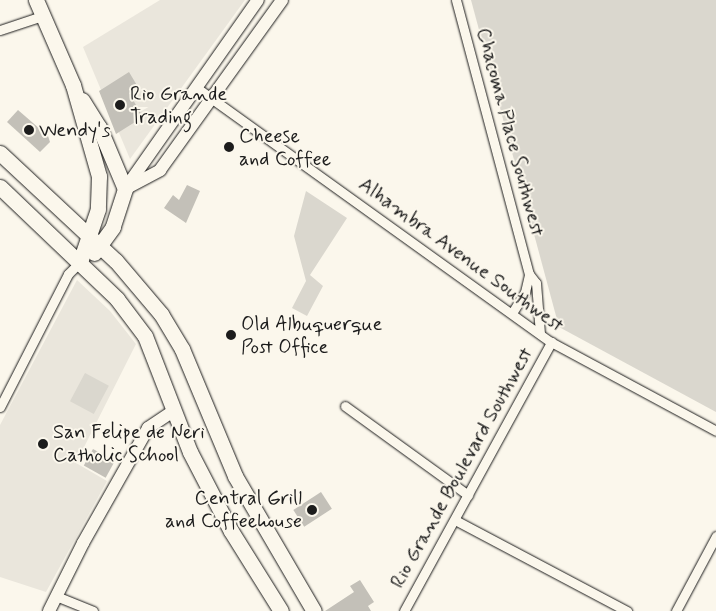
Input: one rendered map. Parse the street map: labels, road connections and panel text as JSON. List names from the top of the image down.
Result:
{
  "streets": {
    "street": ["Chacoma Place Southwest", "Alhambra Avenue Southwest", "Rio Grande Boulevard Southwest"]
  },
  "crossings": [
    ["Chacoma Place Southwest", "Alhambra Avenue Southwest"],
    ["Alhambra Avenue Southwest", "Rio Grande Boulevard Southwest"]
  ],
  "places": [
    "Rio Grande Trading",
    "Wendy's",
    "Cheese and Coffee",
    "Old Albuquerque Post Office",
    "San Felipe de Neri Catholic School",
    "Central Grill and Coffeehouse"
  ]
}
